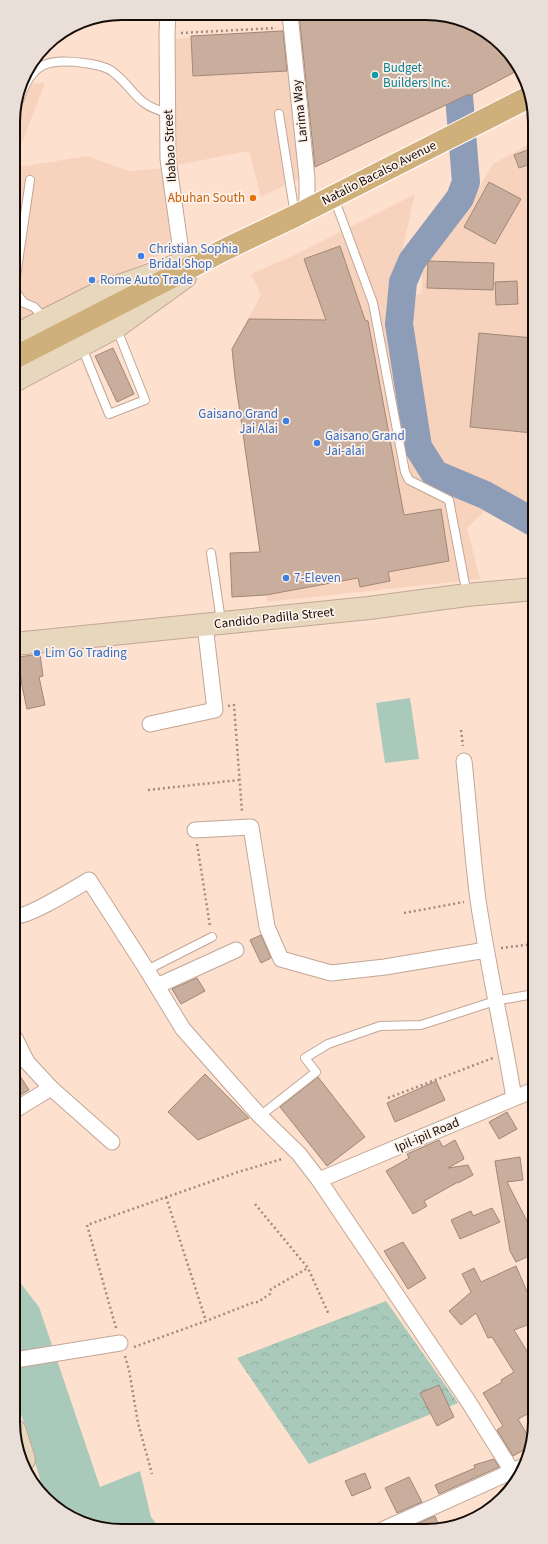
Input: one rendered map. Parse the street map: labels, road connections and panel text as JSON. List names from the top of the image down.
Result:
{
  "streets": {
    "main road": ["Natalio Bacalso Avenue", "Candido Padilla Street"],
    "street": ["Larima Way", "Ibabao Street", "Ipil-ipil Road"]
  },
  "crossings": [
    ["Larima Way", "Natalio Bacalso Avenue"],
    ["Ibabao Street", "Natalio Bacalso Avenue"]
  ],
  "places": [
    "Budget Builders Inc.",
    "Abuhan South",
    "Christian Sophia Bridal Shop",
    "Rome Auto Trade",
    "Gaisano Grand Jai Alai",
    "Gaisano Grand Jai-alai",
    "7-Eleven",
    "Lim Go Trading"
  ]
}
